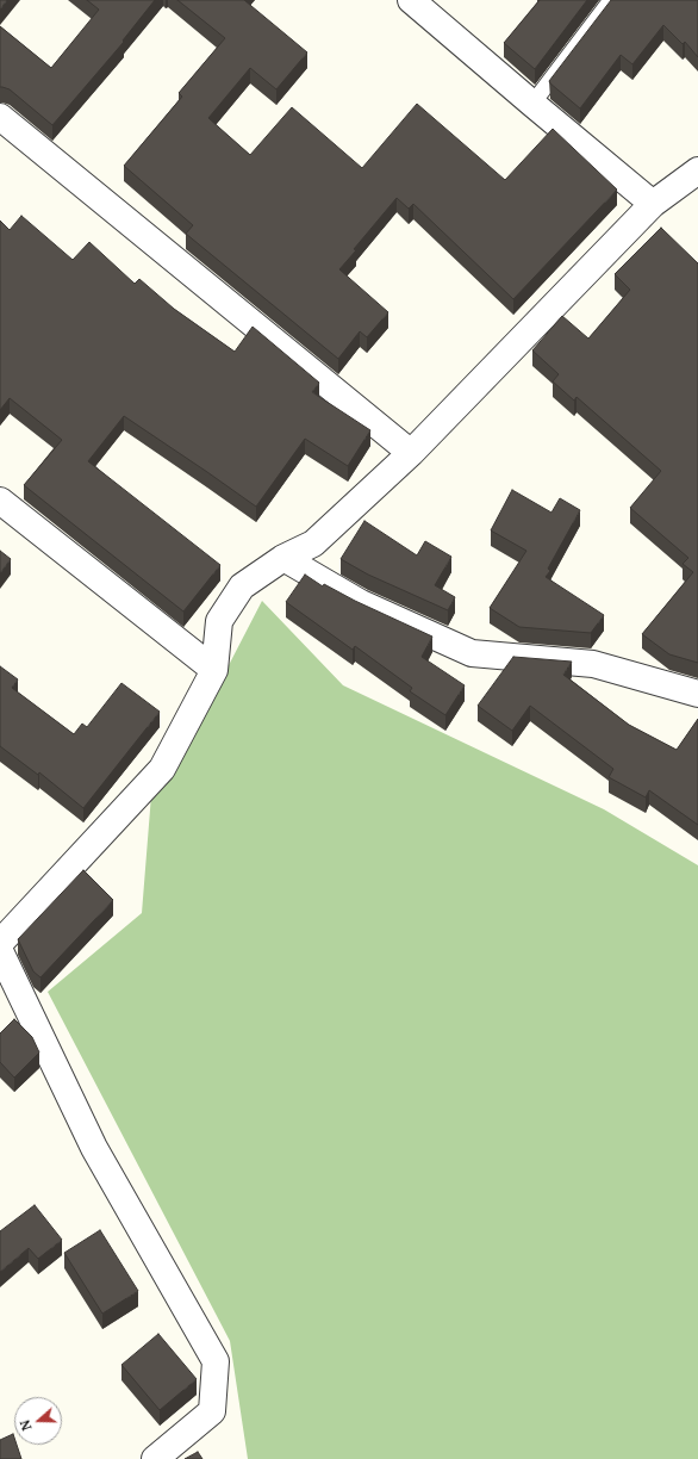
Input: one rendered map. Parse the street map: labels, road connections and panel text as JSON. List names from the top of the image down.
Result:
{
  "north": "left"
}
